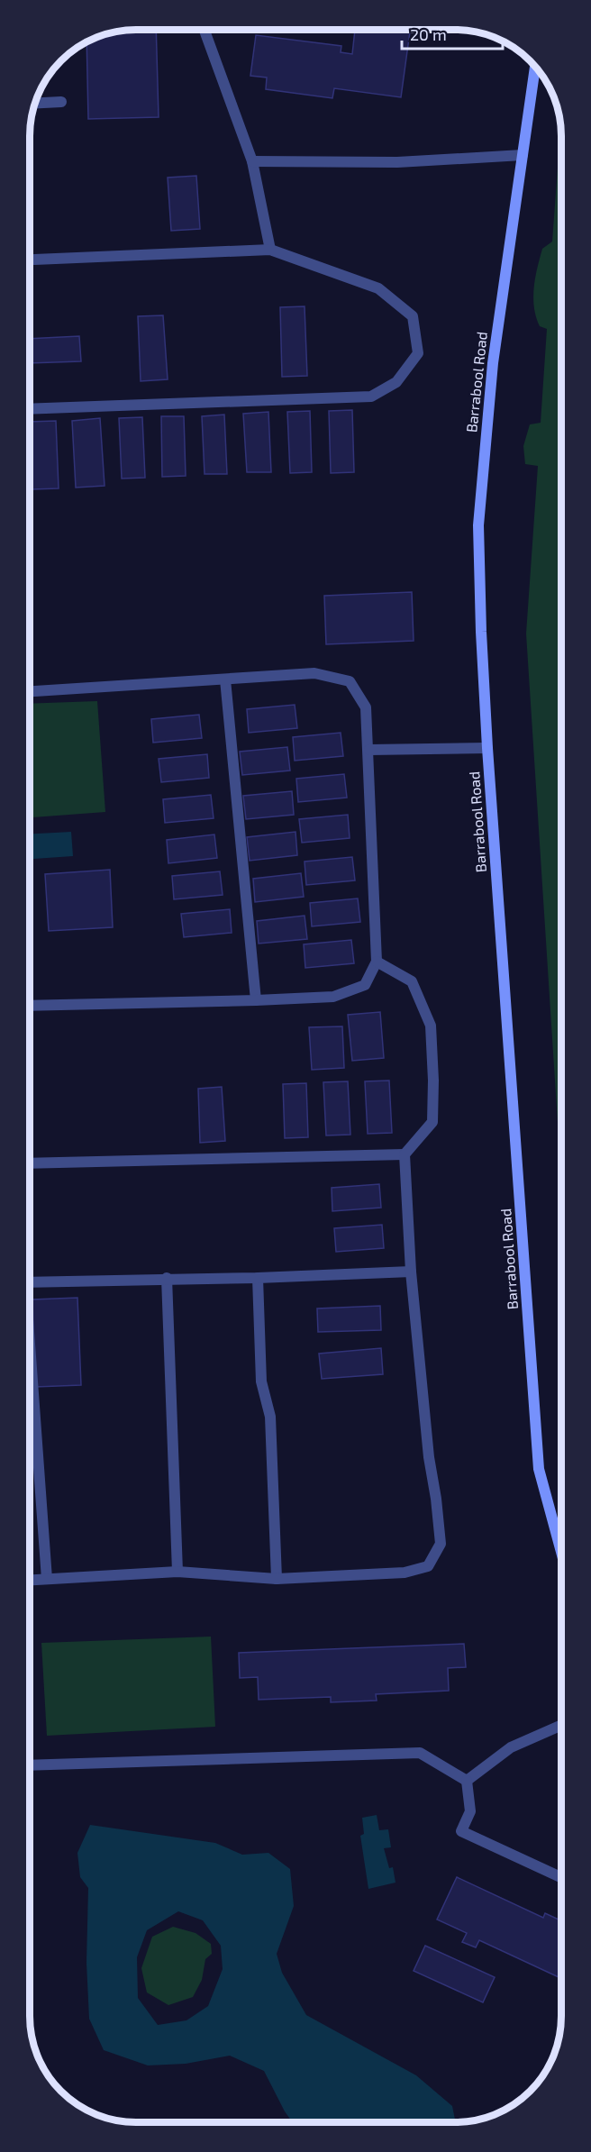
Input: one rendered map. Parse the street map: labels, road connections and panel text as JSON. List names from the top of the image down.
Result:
{
  "streets": {
    "street": ["Barrabool Road"]
  },
  "scale_bar": "20 m"
}
